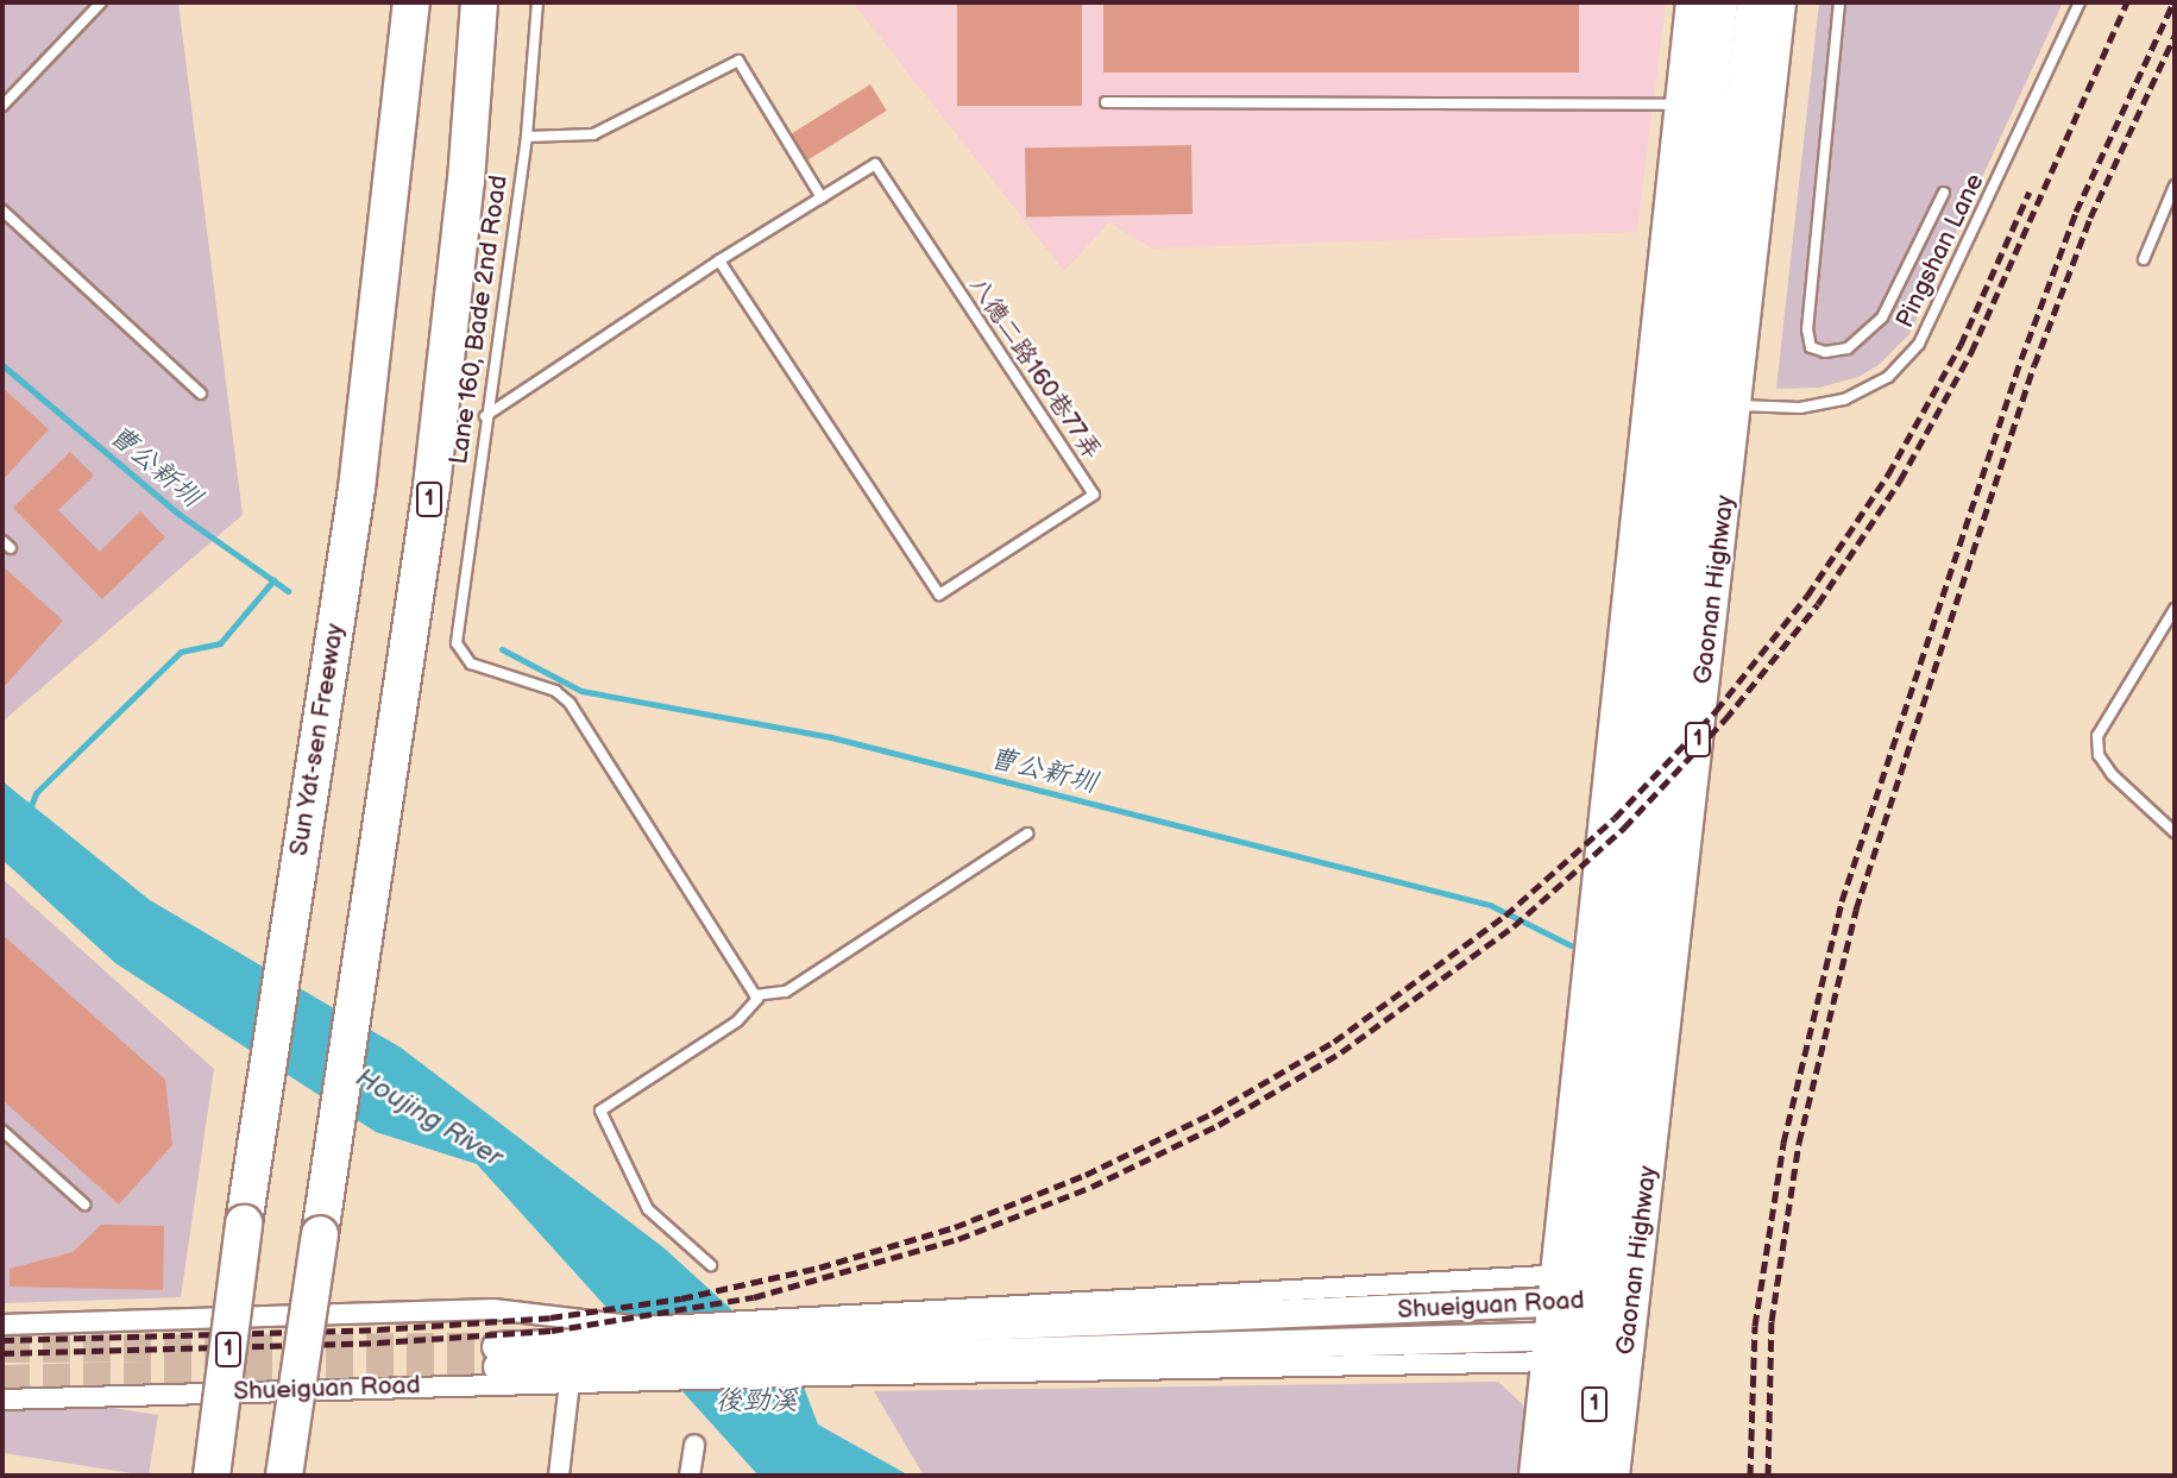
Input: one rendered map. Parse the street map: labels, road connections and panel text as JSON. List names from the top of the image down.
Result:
{
  "streets": {
    "highway": ["1", "Sun Yat-sen Freeway"],
    "main road": ["Gaonan Highway"],
    "street": ["Shueiguan Road"],
    "lane": ["Pingshan Lane", "Lane 160, Bade 2nd Road", "八德二路160巷77弄"]
  },
  "crossings": [
    ["Pingshan Lane", "Gaonan Highway"],
    ["Lane 160, Bade 2nd Road", "八德二路160巷77弄"],
    ["Gaonan Highway", "Shueiguan Road"]
  ],
  "water": ["曹公新圳", "Houjing River", "後勁溪"]
}
